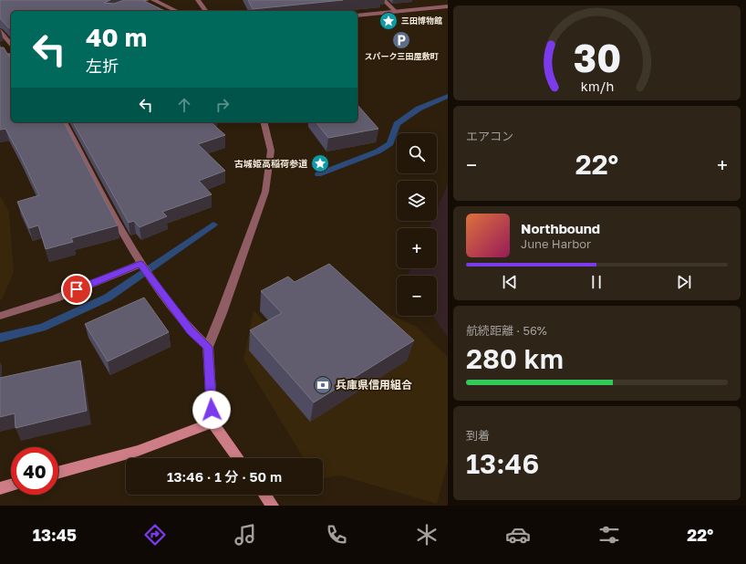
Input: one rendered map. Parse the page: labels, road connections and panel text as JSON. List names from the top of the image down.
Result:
{
  "places": {
    "place": ["三田博物館", "古城姫高稲荷参道"],
    "parking": ["スパーク三田屋敷町"],
    "bank": ["兵庫県信用組合"]
  },
  "page": {
    "turn": ["40 m", "左折"],
    "tile": [
      "エアコン",
      ["航続距離 · 56%", "280 km"],
      ["到着", "13:46"]
    ],
    "map_buttons": ["+", "−"],
    "heat": ["−", "22°", "+"],
    "song": ["Northbound", "June Harbor"],
    "limit": "40",
    "trip": "13:46 · 1 分 · 50 m",
    "tabs": ["13:45", "22°"],
    "gauge": ["30", "km/h"]
  }
}
